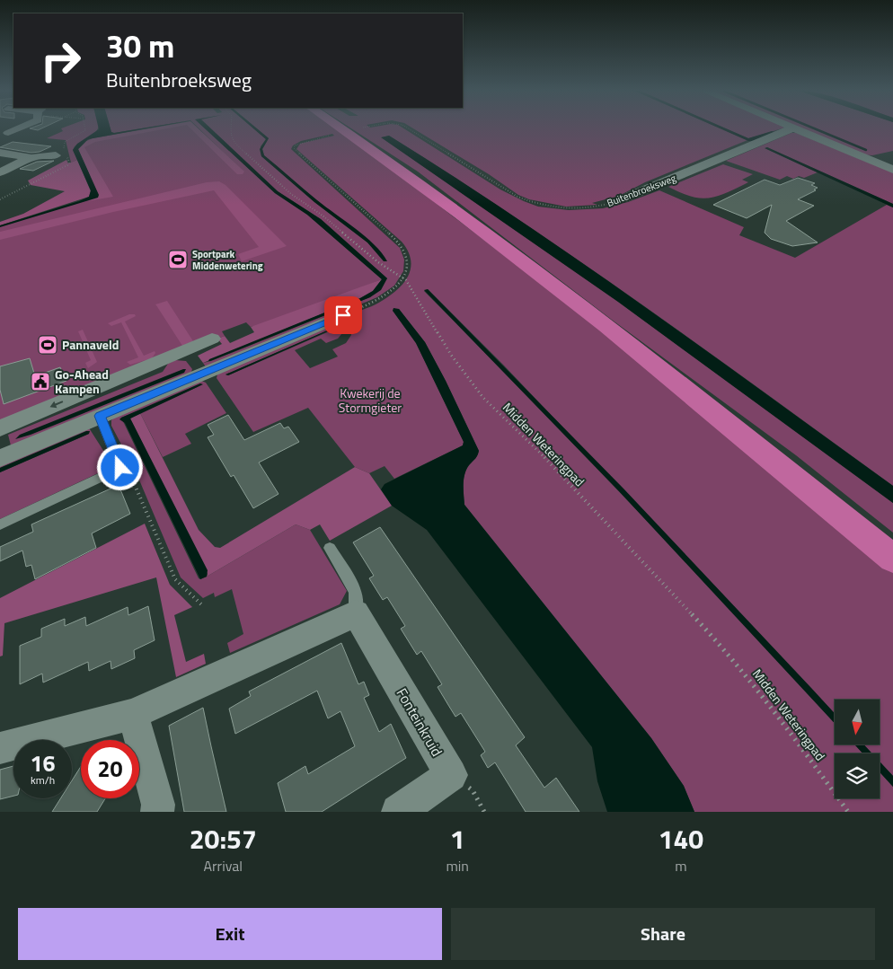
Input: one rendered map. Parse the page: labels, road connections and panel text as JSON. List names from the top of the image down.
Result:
{
  "streets": {
    "street": ["Buitenbroeksweg", "Fonteinkruid"],
    "path": ["Midden Weteringpad"]
  },
  "parks": ["Kwekerij de Stormgieter"],
  "places": {
    "sports": ["Sportpark Middenwetering", "Pannaveld"],
    "public building": ["Go-Ahead Kampen"]
  },
  "north": "bottom",
  "page": {
    "turn": ["30 m", "Buitenbroeksweg"],
    "speed": "16 km/h",
    "limit": "20",
    "eta": [
      "20:57",
      "Arrival",
      "1",
      "min",
      "140",
      "m"
    ],
    "buttons": ["Exit", "Share"]
  }
}
